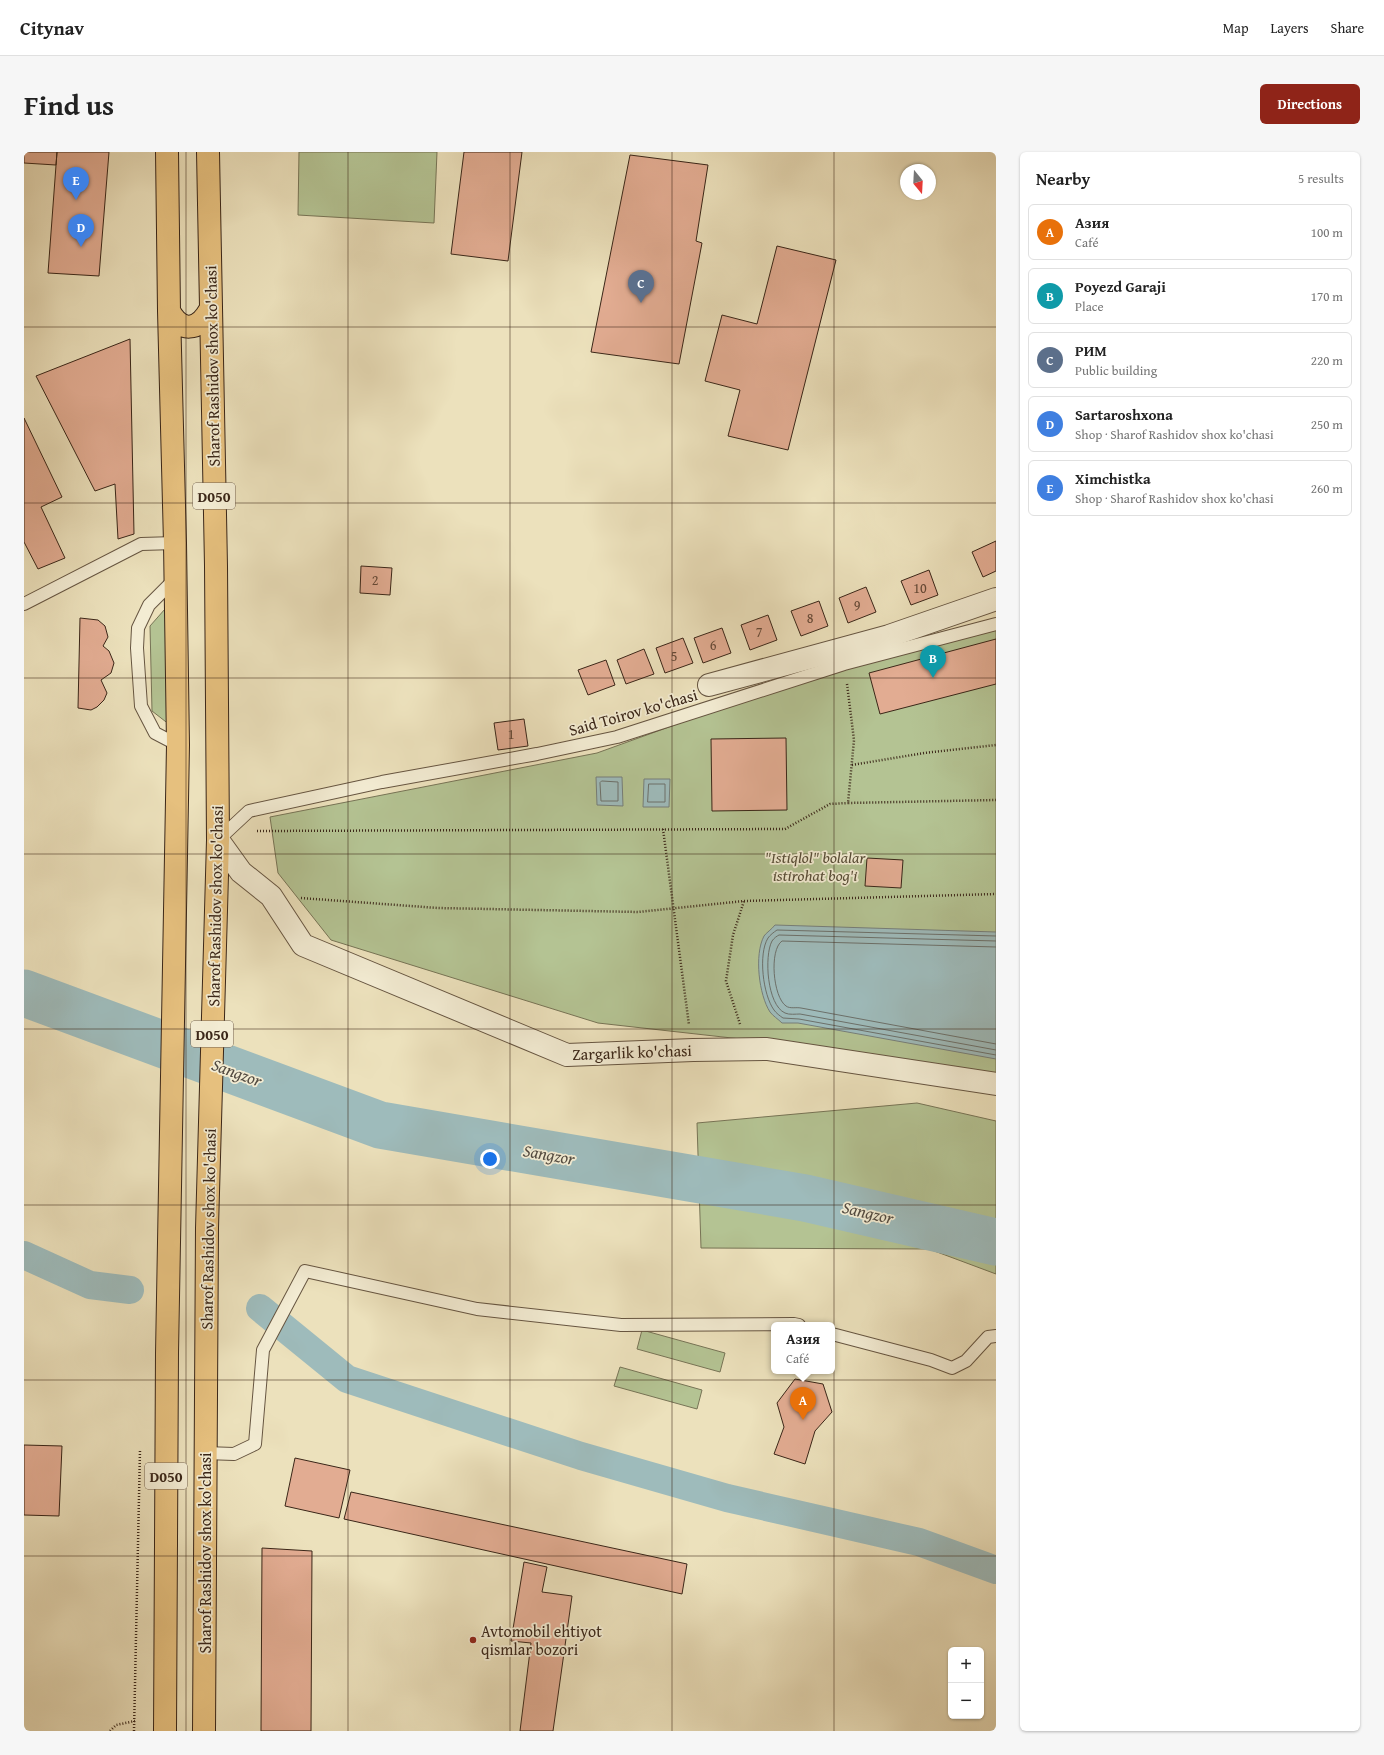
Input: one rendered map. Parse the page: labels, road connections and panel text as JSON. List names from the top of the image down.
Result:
{
  "streets": {
    "main road": ["Sharof Rashidov shox ko'chasi", "D050"],
    "street": ["Zargarlik ko'chasi"],
    "lane": ["Said Toirov ko'chasi"]
  },
  "crossings": [
    ["Sharof Rashidov shox ko'chasi", "Said Toirov ko'chasi"],
    ["Sharof Rashidov shox ko'chasi", "Zargarlik ko'chasi"],
    ["Said Toirov ko'chasi", "Zargarlik ko'chasi"]
  ],
  "water": ["Sangzor"],
  "parks": ["\"Istiqlol\" bolalar istirohat bog'i"],
  "places": ["Avtomobil ehtiyot qismlar bozori"],
  "house_numbers": [
    "2",
    "10",
    "9",
    "8",
    "7",
    "6",
    "5",
    "1"
  ],
  "north": "bottom",
  "page": {
    "header": "Citynav",
    "nav": ["Map", "Layers", "Share"],
    "title": "Find us",
    "buttons": "Directions",
    "heading": ["Nearby", "5 results"],
    "pins": [
      "E",
      "D",
      "C",
      "B",
      "A"
    ],
    "list": [
      {
        "mark": "A",
        "name": "Азия",
        "note": "Café",
        "value": "100 m"
      },
      {
        "mark": "B",
        "name": "Poyezd Garaji",
        "note": "Place",
        "value": "170 m"
      },
      {
        "mark": "C",
        "name": "РИМ",
        "note": "Public building",
        "value": "220 m"
      },
      {
        "mark": "D",
        "name": "Sartaroshxona",
        "note": "Shop · Sharof Rashidov shox ko'chasi",
        "value": "250 m"
      },
      {
        "mark": "E",
        "name": "Ximchistka",
        "note": "Shop · Sharof Rashidov shox ko'chasi",
        "value": "260 m"
      }
    ],
    "popup": ["Азия", "Café"],
    "map_buttons": ["+", "−"]
  }
}
